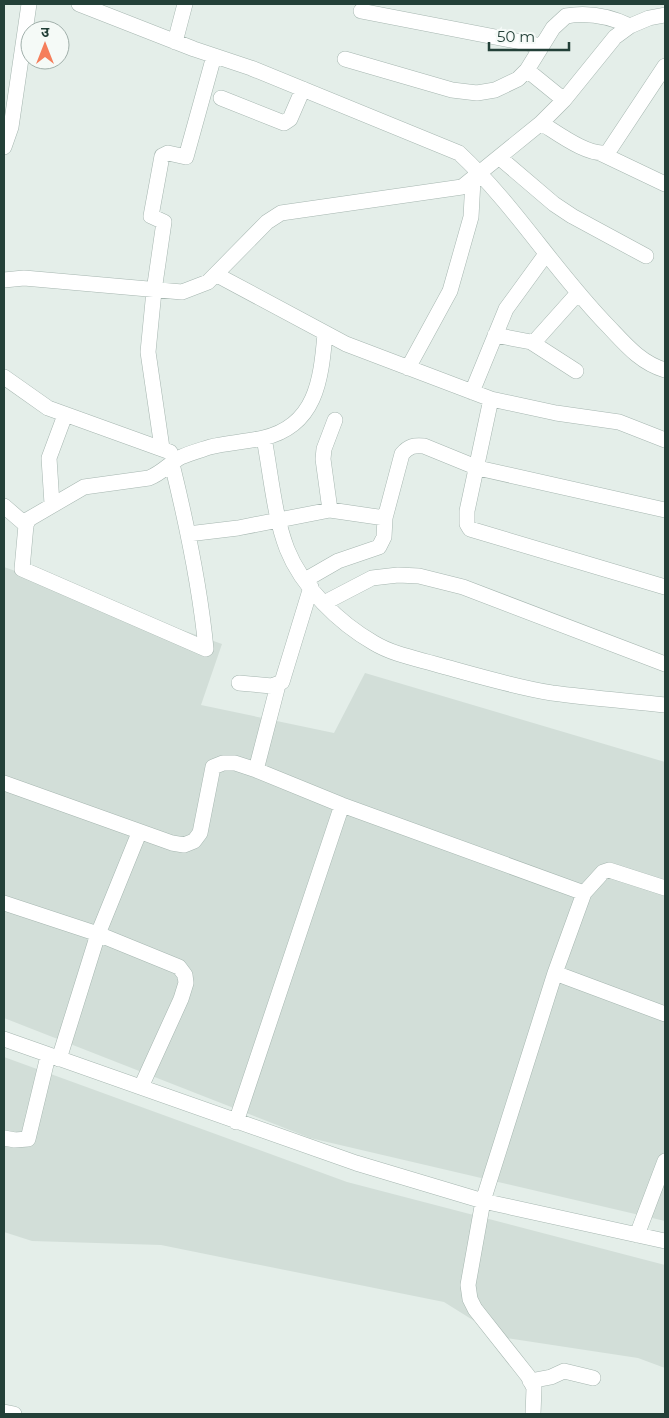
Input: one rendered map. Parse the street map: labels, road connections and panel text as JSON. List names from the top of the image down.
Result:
{
  "scale_bar": "50 m",
  "north": "top"
}
